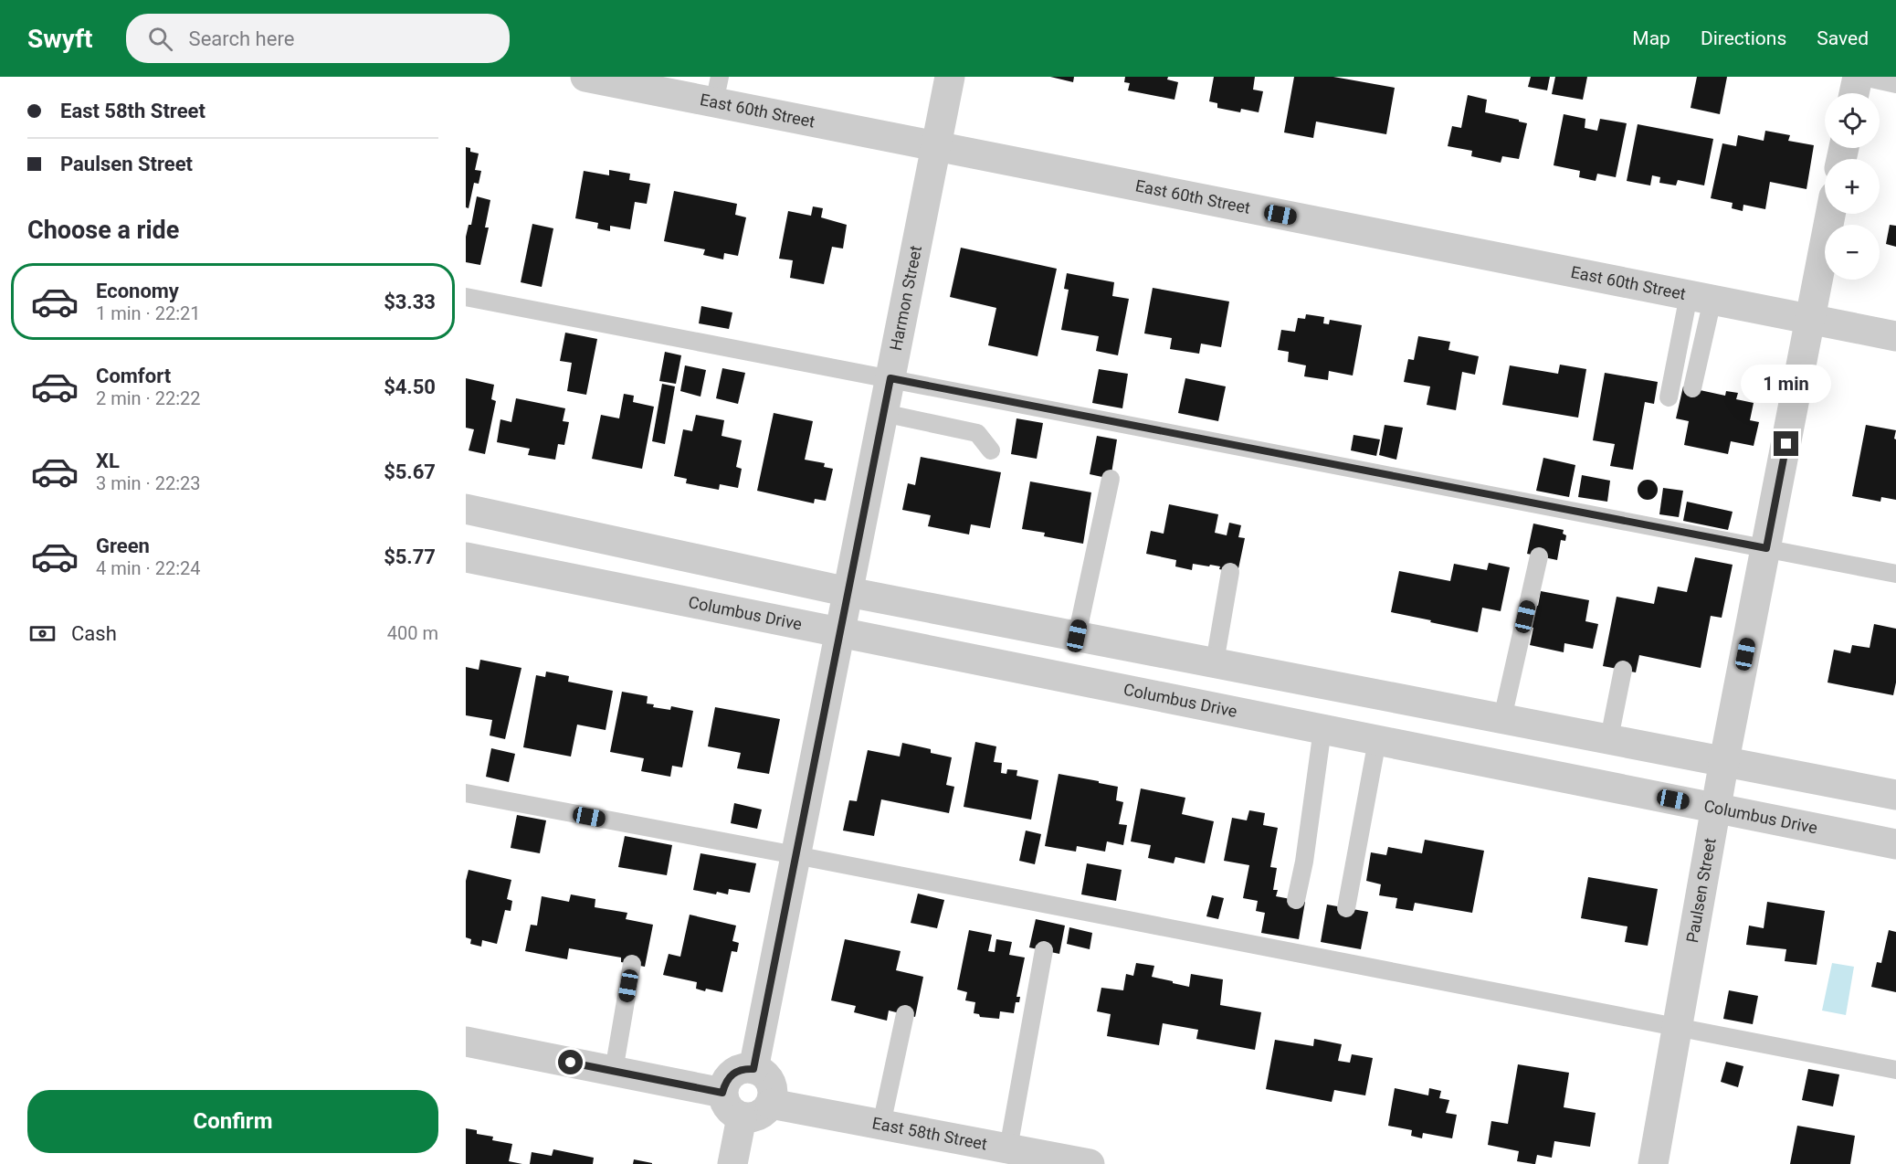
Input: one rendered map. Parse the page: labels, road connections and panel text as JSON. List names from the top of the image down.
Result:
{
  "streets": {
    "street": [
      "East 60th Street",
      "Harmon Street",
      "Columbus Drive",
      "Paulsen Street",
      "East 58th Street"
    ]
  },
  "crossings": [
    ["East 60th Street", "Harmon Street"],
    ["East 60th Street", "Paulsen Street"],
    ["Harmon Street", "Columbus Drive"],
    ["Harmon Street", "East 58th Street"],
    ["Columbus Drive", "Paulsen Street"]
  ],
  "page": {
    "header": "Swyft",
    "search": "Search here",
    "nav": ["Map", "Directions", "Saved"],
    "banner": ["East 58th Street", "Paulsen Street"],
    "map_buttons": ["+", "−"],
    "heading": "Choose a ride",
    "list": [
      {
        "name": "Economy",
        "note": "1 min · 22:21",
        "value": "$3.33"
      },
      {
        "name": "Comfort",
        "note": "2 min · 22:22",
        "value": "$4.50"
      },
      {
        "name": "XL",
        "note": "3 min · 22:23",
        "value": "$5.67"
      },
      {
        "name": "Green",
        "note": "4 min · 22:24",
        "value": "$5.77"
      }
    ],
    "bubble": "1 min",
    "pay": ["Cash", "400 m"],
    "buttons": "Confirm"
  }
}
